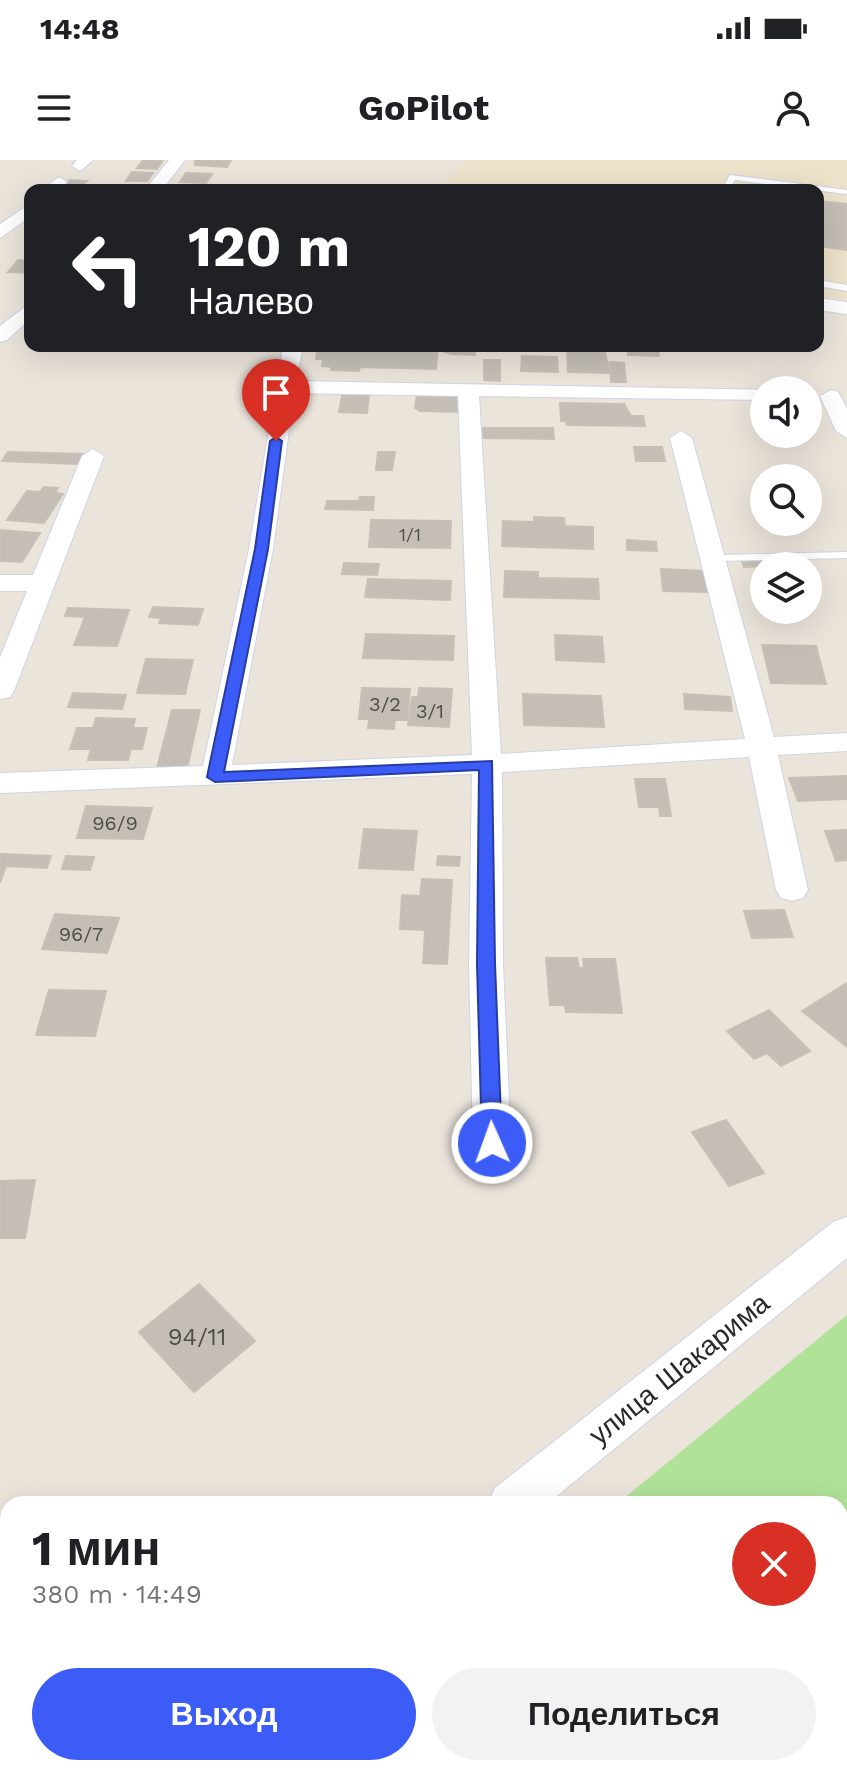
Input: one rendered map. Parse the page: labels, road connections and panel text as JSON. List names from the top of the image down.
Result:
{
  "streets": {
    "street": ["улица Шакарима"]
  },
  "house_numbers": [
    "1/1",
    "3/2",
    "3/1",
    "96/9",
    "96/7",
    "94/11"
  ],
  "page": {
    "status": "14:48",
    "header": "GoPilot",
    "turn": ["120 m", "Налево"],
    "heading": ["1 мин", "380 m · 14:49"],
    "buttons": ["Выход", "Поделиться"]
  }
}
